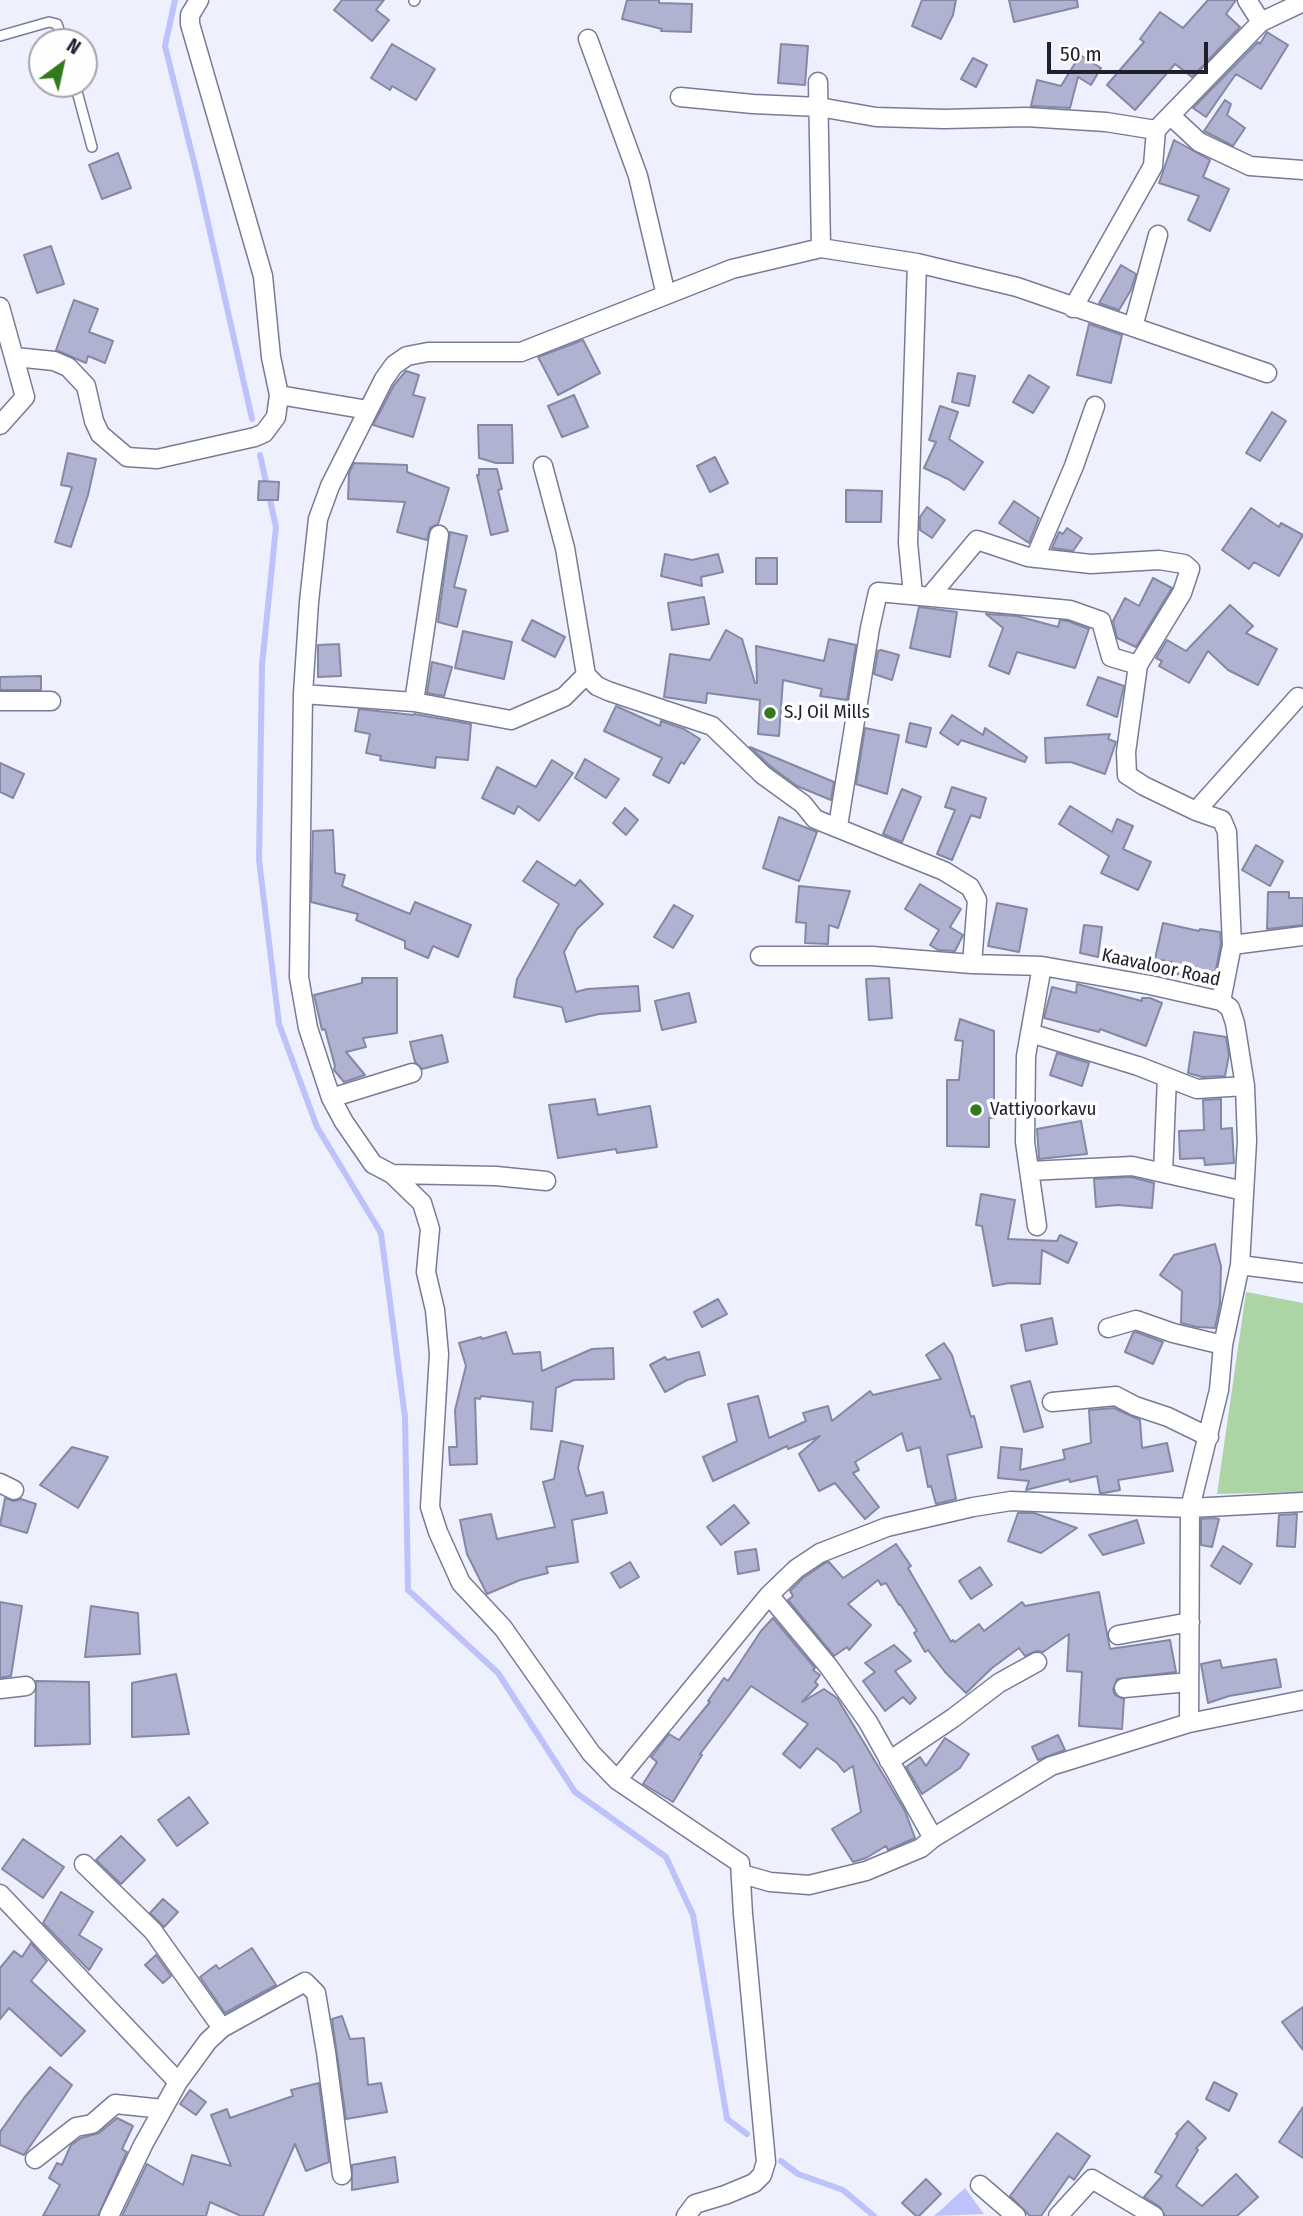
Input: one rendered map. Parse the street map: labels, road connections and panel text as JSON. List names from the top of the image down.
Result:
{
  "streets": {
    "street": ["Kaavaloor Road"]
  },
  "places": ["S.J Oil Mills", "Vattiyoorkavu"],
  "scale_bar": "50 m",
  "north": "top right"
}
